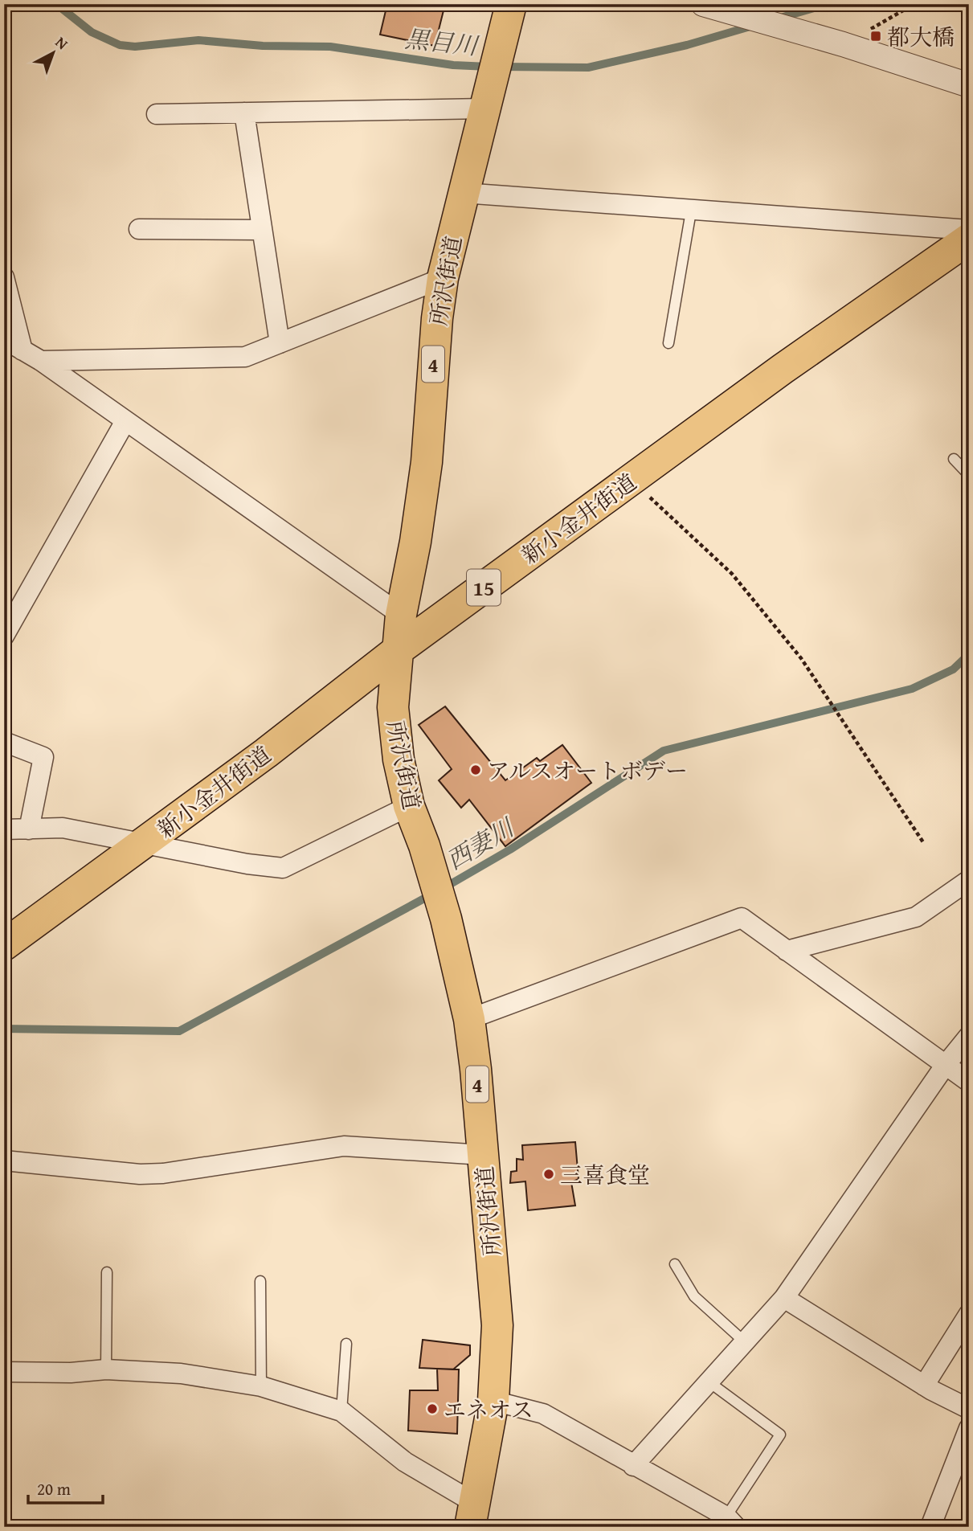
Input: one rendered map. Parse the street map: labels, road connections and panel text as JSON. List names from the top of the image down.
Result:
{
  "streets": {
    "main road": [
      "所沢街道",
      "4",
      "新小金井街道",
      "15"
    ]
  },
  "crossings": [
    ["所沢街道", "新小金井街道"]
  ],
  "water": ["黒目川", "西妻川"],
  "places": {
    "transit": ["都大橋"],
    "other": ["アルスオートボデー", "三喜食堂", "エネオス"]
  },
  "scale_bar": "20 m",
  "north": "top right"
}
